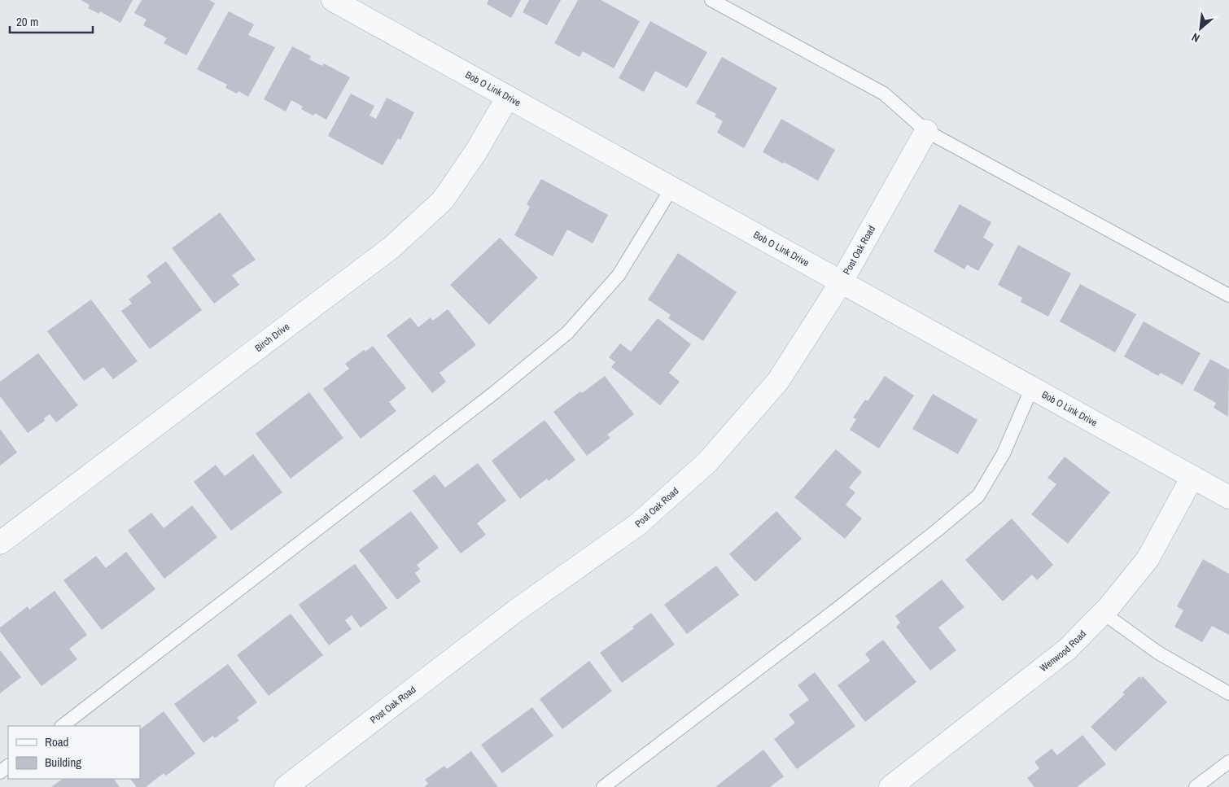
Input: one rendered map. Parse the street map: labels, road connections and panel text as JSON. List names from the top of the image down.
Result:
{
  "streets": {
    "street": [
      "Bob O Link Drive",
      "Post Oak Road",
      "Birch Drive",
      "Wenwood Road"
    ]
  },
  "crossings": [
    ["Bob O Link Drive", "Post Oak Road"],
    ["Bob O Link Drive", "Birch Drive"],
    ["Bob O Link Drive", "Wenwood Road"]
  ],
  "legend": ["Road", "Building"],
  "scale_bar": "20 m",
  "north": "bottom left"
}
